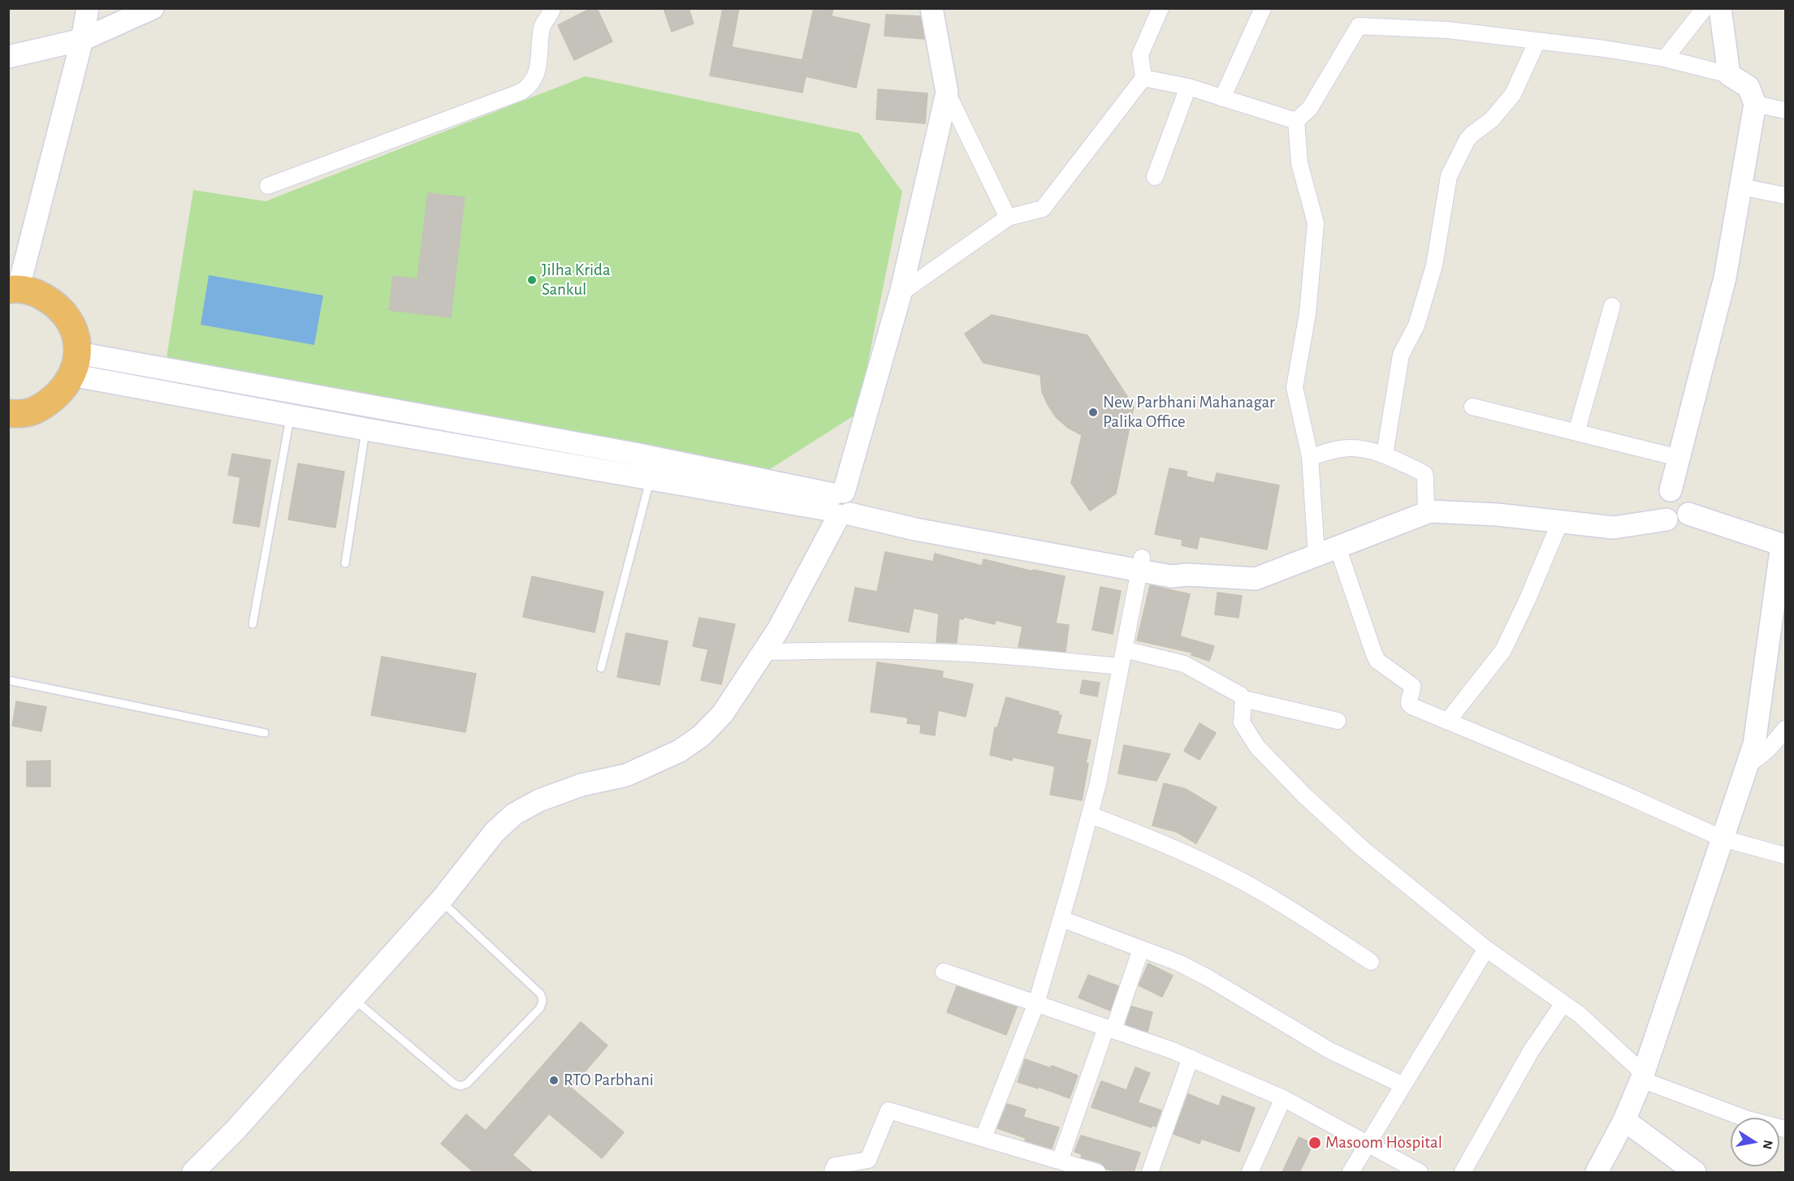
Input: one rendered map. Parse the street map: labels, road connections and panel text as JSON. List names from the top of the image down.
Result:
{
  "places": [
    "Jilha Krida Sankul",
    "New Parbhani Mahanagar Palika Office",
    "RTO Parbhani",
    "Masoom Hospital"
  ],
  "north": "right"
}
